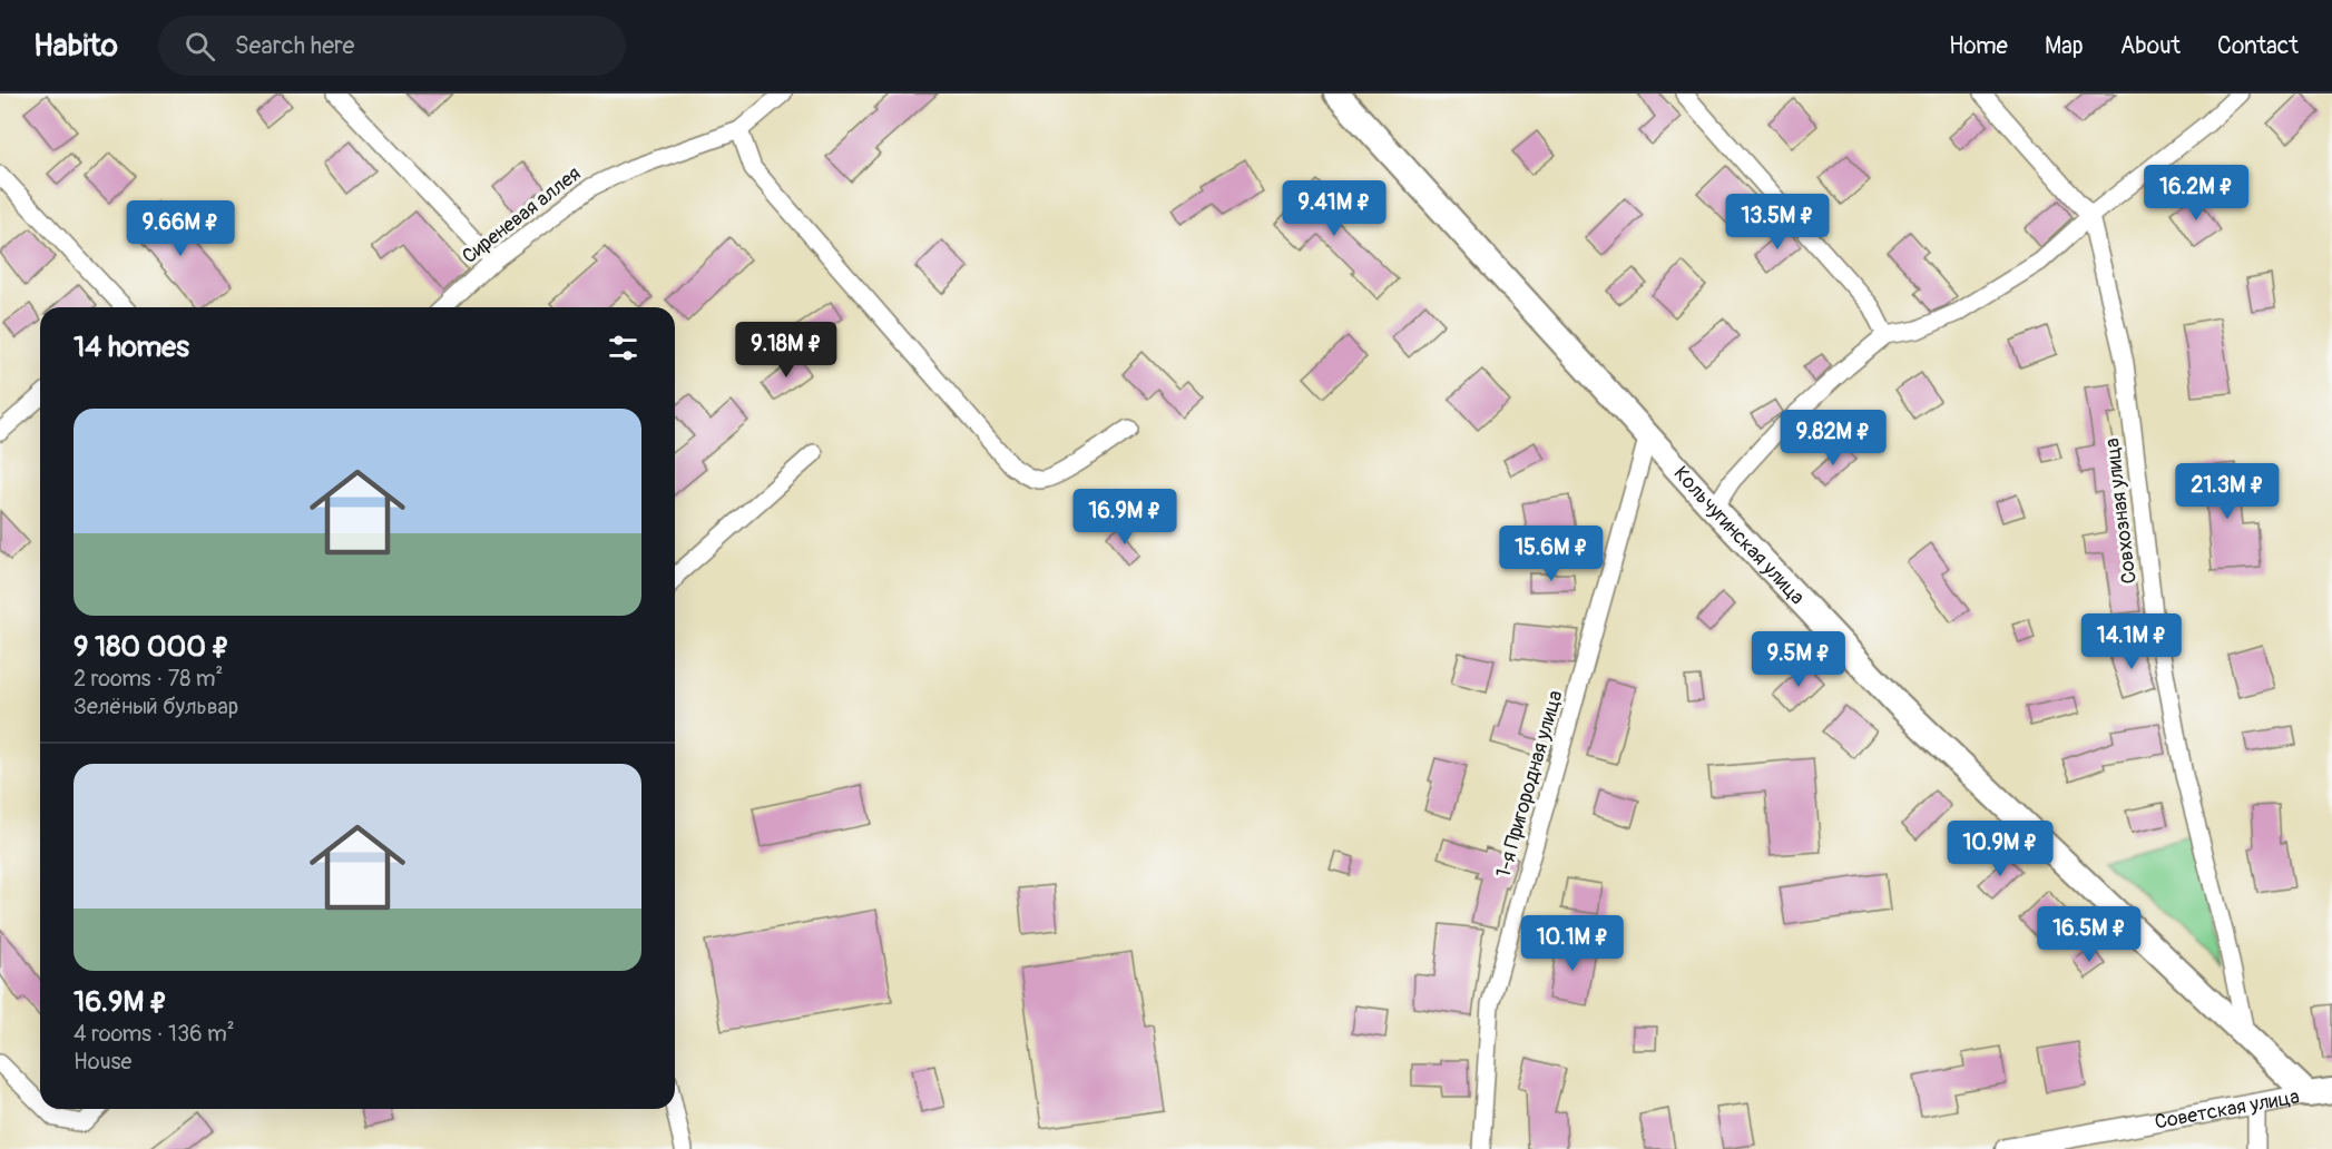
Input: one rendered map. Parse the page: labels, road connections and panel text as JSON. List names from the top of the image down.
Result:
{
  "streets": {
    "main road": ["Кольчугинская улица"],
    "street": [
      "Сиреневая аллея",
      "Совхозная улица",
      "1-я Пригородная улица",
      "Советская улица"
    ]
  },
  "crossings": [
    ["Совхозная улица", "Кольчугинская улица"],
    ["Кольчугинская улица", "1-я Пригородная улица"],
    ["Кольчугинская улица", "Советская улица"]
  ],
  "page": {
    "header": "Habito",
    "search": "Search here",
    "nav": [
      "Home",
      "Map",
      "About",
      "Contact"
    ],
    "price": [
      "16.2M ₽",
      "9.41M ₽",
      "13.5M ₽",
      "9.66M ₽",
      "9.18M ₽",
      "9.82M ₽",
      "21.3M ₽",
      "16.9M ₽",
      "15.6M ₽",
      "14.1M ₽",
      "9.5M ₽",
      "10.9M ₽",
      "16.5M ₽",
      "10.1M ₽"
    ],
    "heading": "14 homes",
    "list": [
      {
        "name": "9 180 000 ₽",
        "note": "2 rooms · 78 m² · Зелёный бульвар"
      },
      {
        "name": "16.9M ₽",
        "note": "4 rooms · 136 m² · House"
      }
    ]
  }
}
